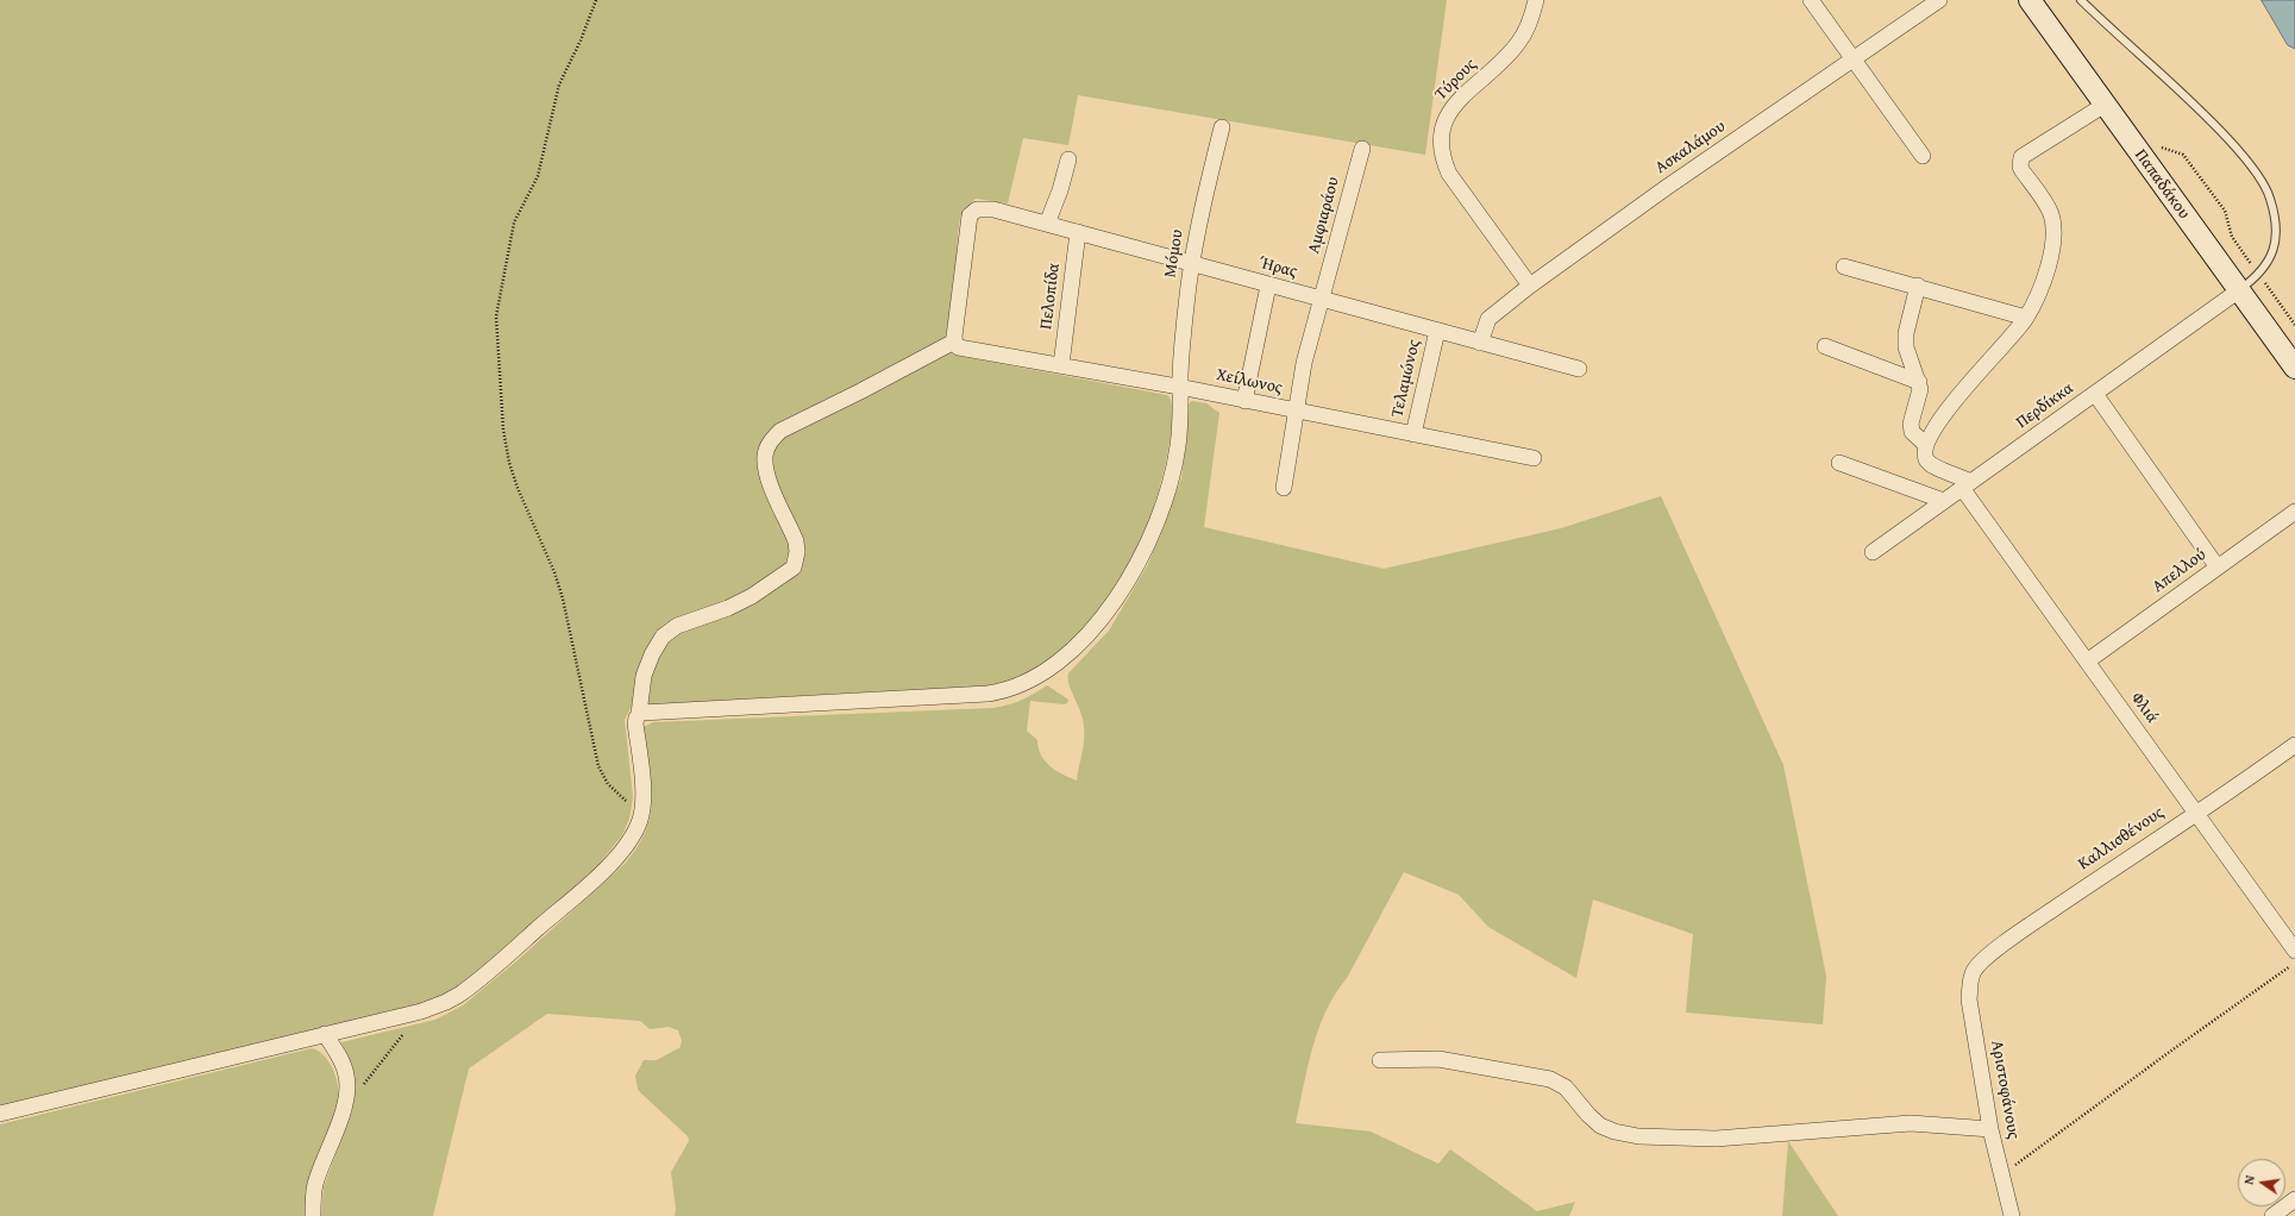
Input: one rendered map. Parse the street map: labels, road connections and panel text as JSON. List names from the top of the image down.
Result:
{
  "streets": {
    "street": [
      "Τύρους",
      "Ασκαλάμου",
      "Παπαδάκου",
      "Αμφιαράου",
      "Μόμου",
      "Ήρας",
      "Πελοπίδα",
      "Τελαμώνος",
      "Χείλωνος",
      "Περδίκκα",
      "Απελλού",
      "Φλιά",
      "Καλλισθένους",
      "Αριστοφάνους"
    ]
  },
  "crossings": [
    ["Τύρους", "Ασκαλάμου"],
    ["Ασκαλάμου", "Ήρας"],
    ["Παπαδάκου", "Περδίκκα"],
    ["Αμφιαράου", "Ήρας"],
    ["Αμφιαράου", "Χείλωνος"],
    ["Μόμου", "Ήρας"],
    ["Μόμου", "Χείλωνος"],
    ["Ήρας", "Πελοπίδα"],
    ["Ήρας", "Τελαμώνος"],
    ["Ήρας", "Χείλωνος"],
    ["Πελοπίδα", "Χείλωνος"],
    ["Τελαμώνος", "Χείλωνος"],
    ["Περδίκκα", "Φλιά"],
    ["Απελλού", "Φλιά"],
    ["Φλιά", "Καλλισθένους"],
    ["Καλλισθένους", "Αριστοφάνους"]
  ],
  "north": "left"
}
